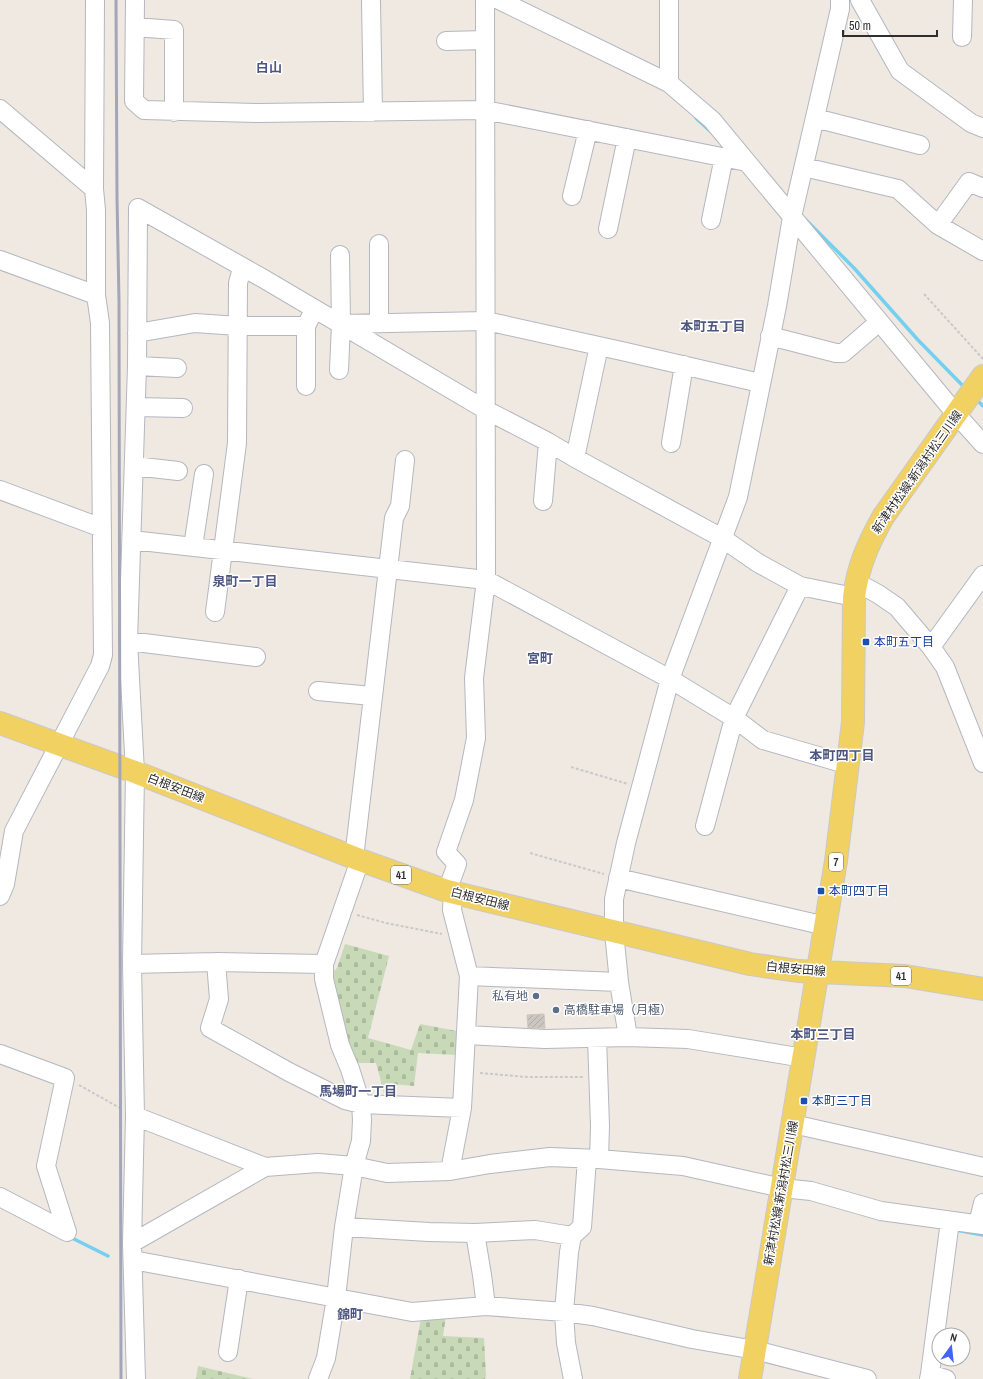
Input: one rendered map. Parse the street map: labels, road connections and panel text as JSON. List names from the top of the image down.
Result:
{
  "streets": {
    "main road": [
      "新津村松線;新潟村松三川線",
      "白根安田線",
      "7",
      "41"
    ]
  },
  "crossings": [
    ["新津村松線;新潟村松三川線", "白根安田線"]
  ],
  "districts": [
    "白山",
    "本町五丁目",
    "泉町一丁目",
    "宮町",
    "本町四丁目",
    "本町三丁目",
    "馬場町一丁目",
    "錦町"
  ],
  "places": {
    "transit": ["本町五丁目", "本町四丁目", "本町三丁目"],
    "other": ["私有地", "高橋駐車場（月極）"]
  },
  "scale_bar": "50 m",
  "north": "top"
}
